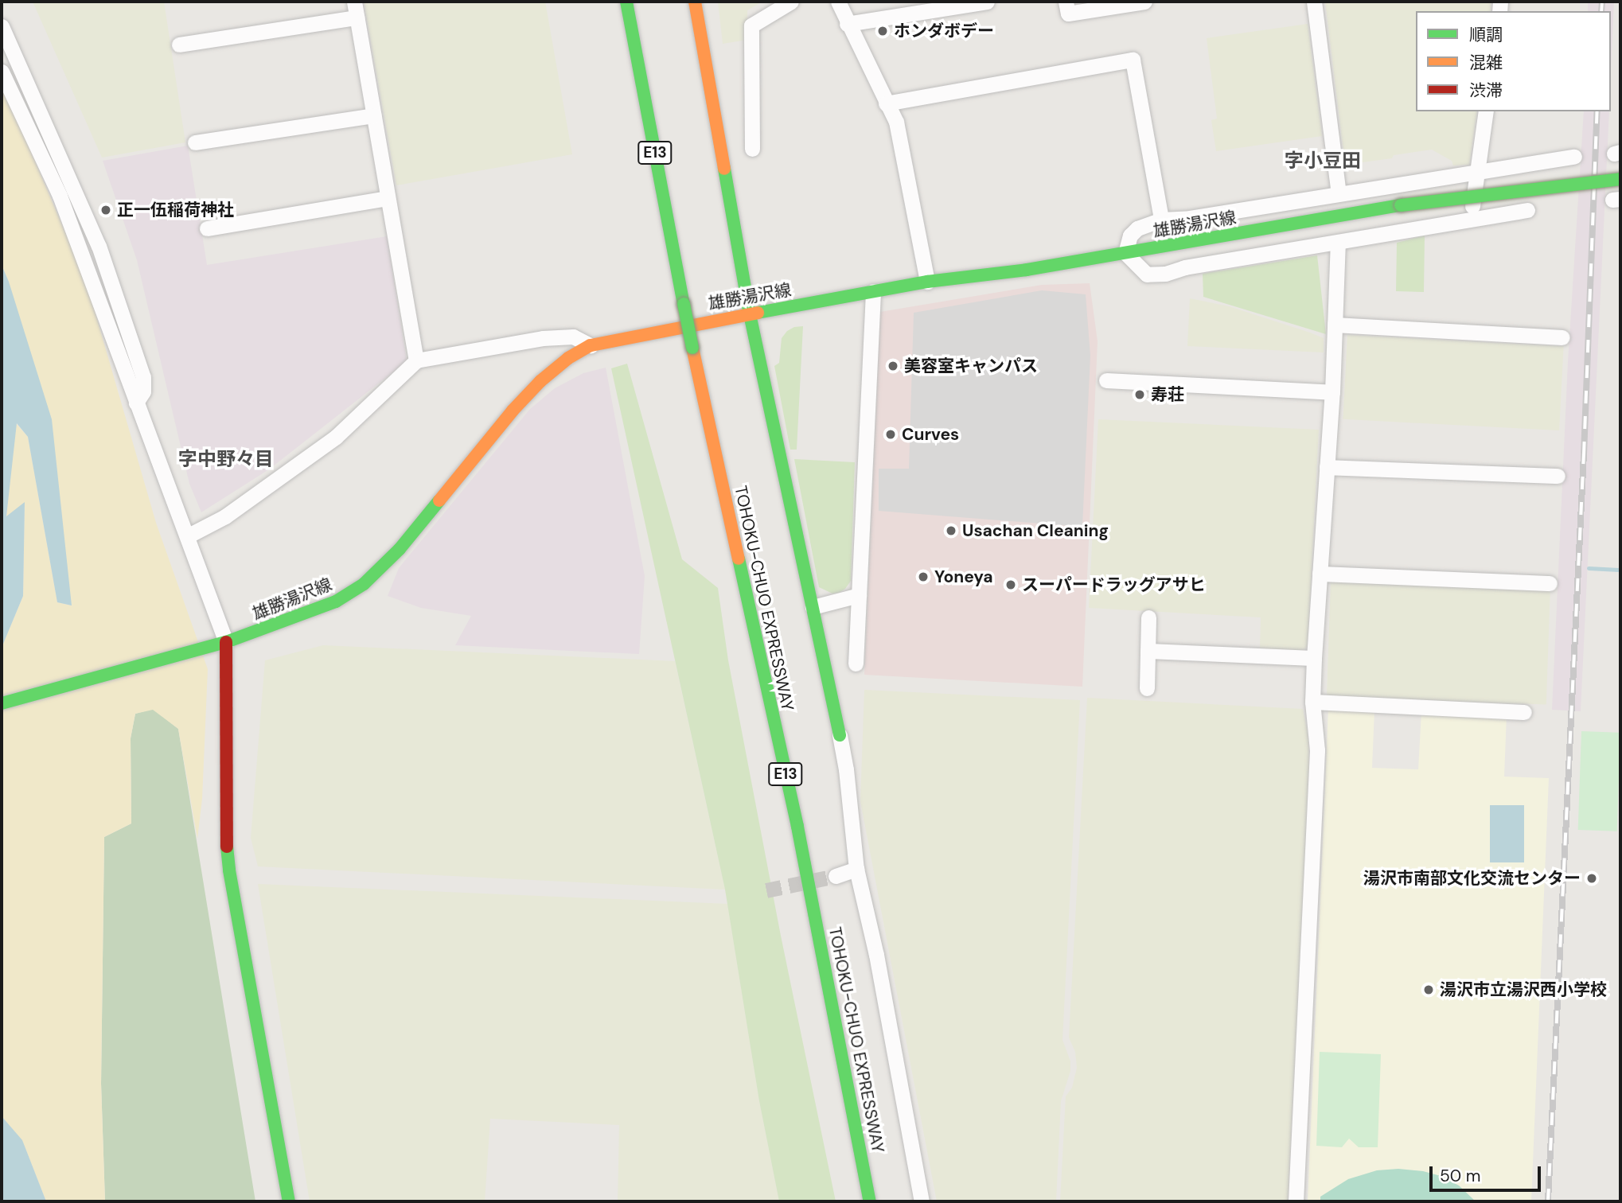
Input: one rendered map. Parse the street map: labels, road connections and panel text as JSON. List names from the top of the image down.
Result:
{
  "streets": {
    "main road": ["E13", "雄勝湯沢線", "TOHOKU-CHUO EXPRESSWAY"]
  },
  "districts": ["字小豆田", "字中野々目"],
  "places": [
    "ホンダボデー",
    "正一伍稲荷神社",
    "美容室キャンパス",
    "寿荘",
    "Curves",
    "Usachan Cleaning",
    "Yoneya",
    "スーパードラッグアサヒ",
    "湯沢市南部文化交流センター",
    "湯沢市立湯沢西小学校"
  ],
  "legend": ["順調", "混雑", "渋滞"],
  "scale_bar": "50 m"
}
